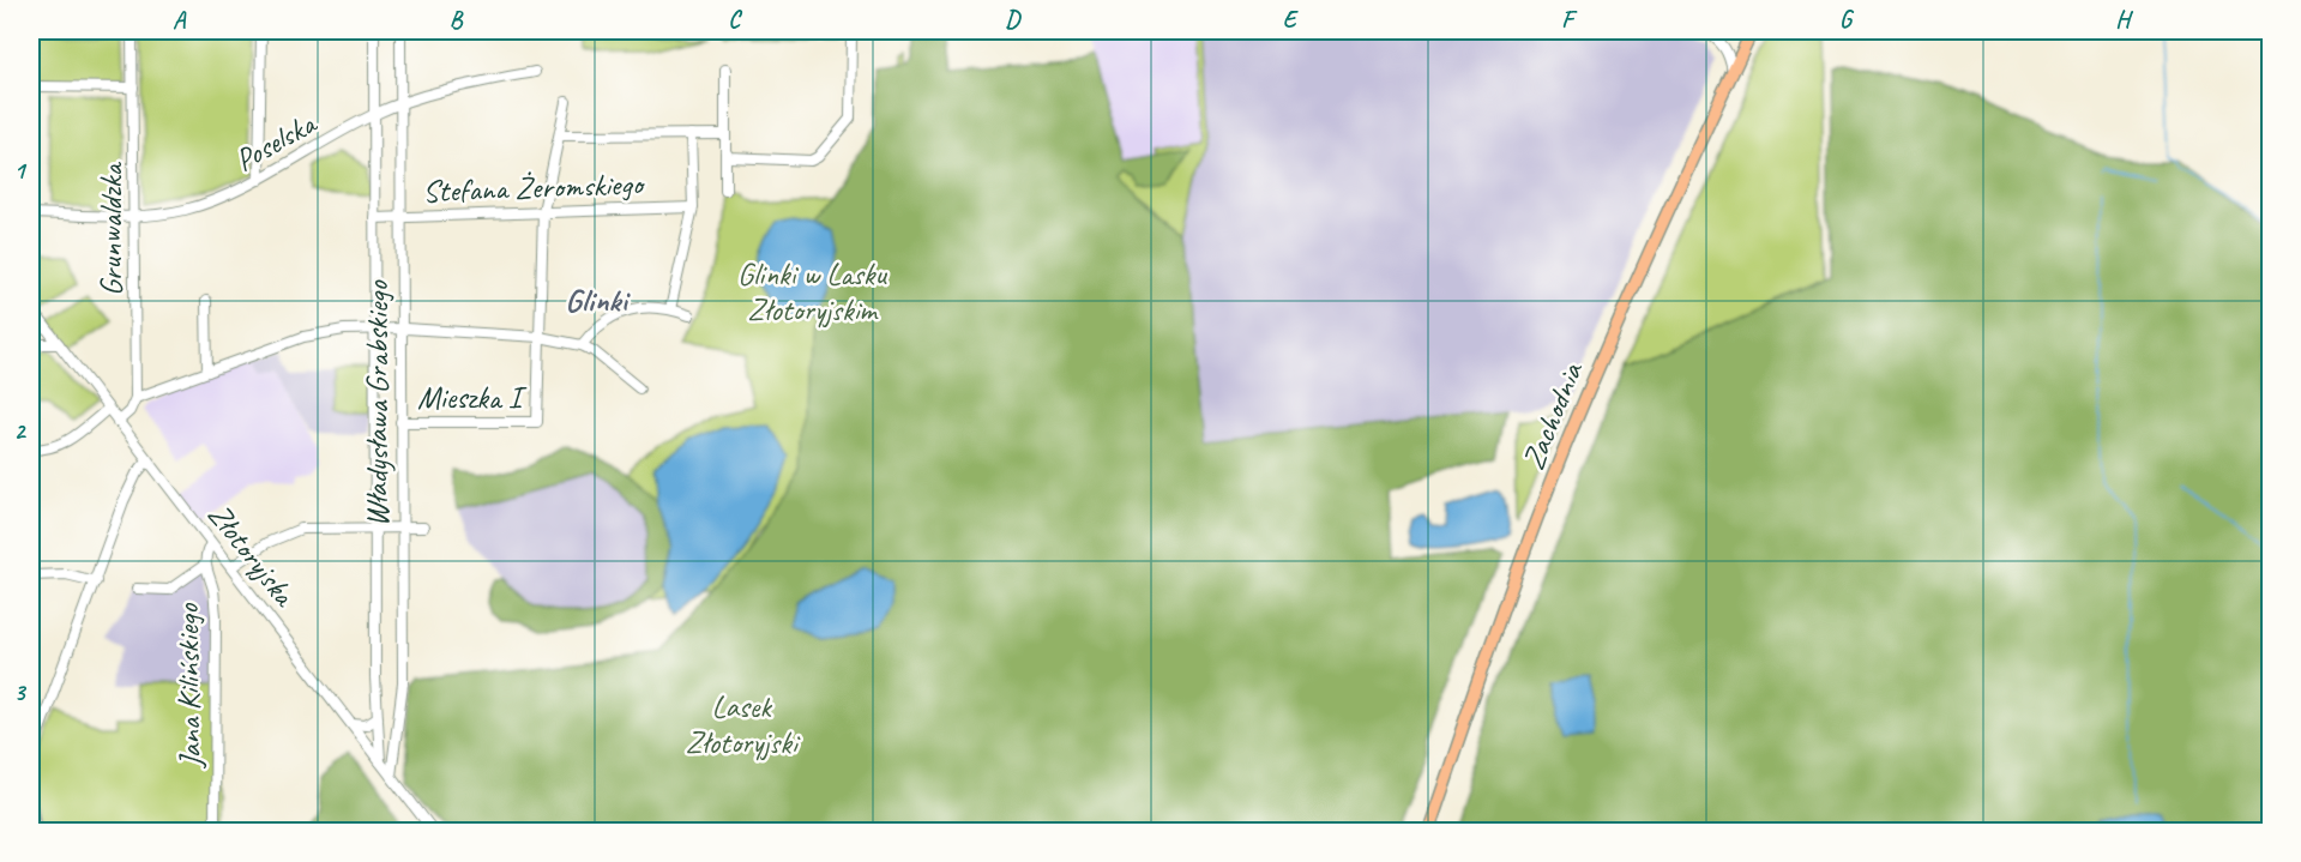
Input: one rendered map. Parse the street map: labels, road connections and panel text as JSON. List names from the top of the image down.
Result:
{
  "streets": {
    "main road": ["Zachodnia"],
    "street": [
      "Poselska",
      "Stefana Żeromskiego",
      "Grunwaldzka",
      "Mieszka I",
      "Władysława Grabskiego",
      "Złotoryjska",
      "Jana Kilińskiego"
    ]
  },
  "crossings": [
    ["Poselska", "Grunwaldzka"],
    ["Poselska", "Władysława Grabskiego"],
    ["Stefana Żeromskiego", "Władysława Grabskiego"],
    ["Mieszka I", "Władysława Grabskiego"],
    ["Władysława Grabskiego", "Złotoryjska"],
    ["Złotoryjska", "Jana Kilińskiego"]
  ],
  "districts": ["Glinki"],
  "parks": ["Glinki w Lasku Złotoryjskim", "Lasek Złotoryjski"],
  "grid": {
    "columns": [
      "A",
      "B",
      "C",
      "D",
      "E",
      "F",
      "G",
      "H"
    ],
    "rows": ["1", "2", "3"]
  }
}
